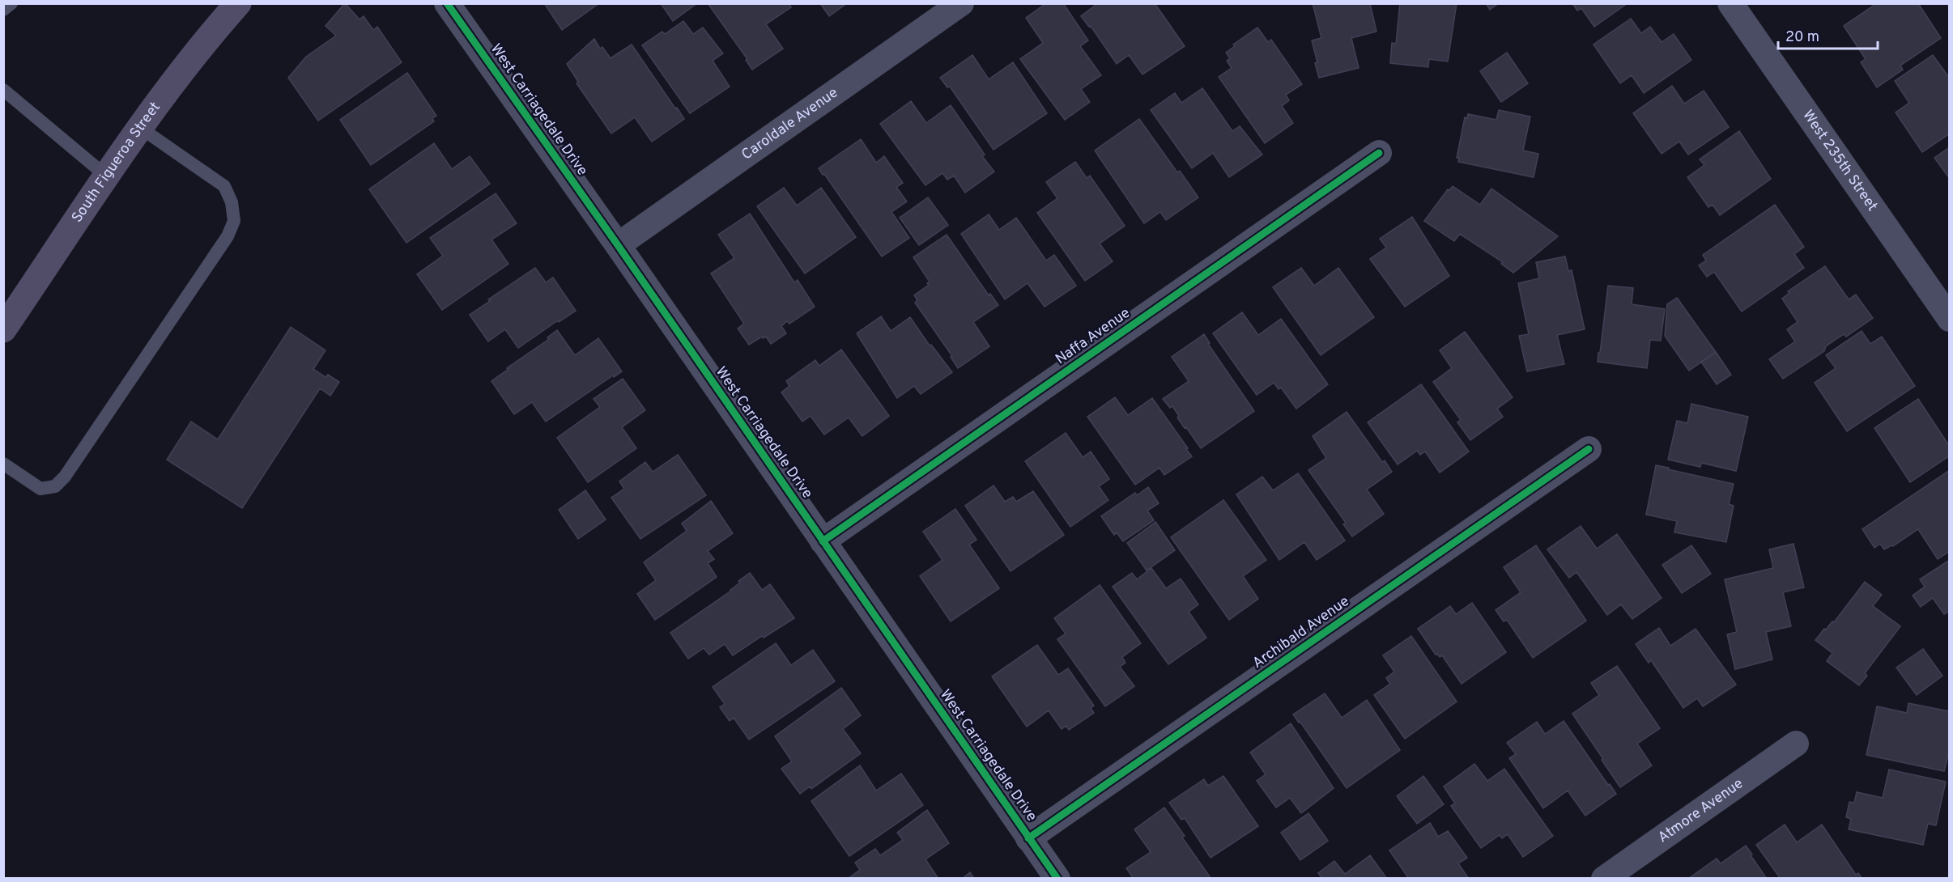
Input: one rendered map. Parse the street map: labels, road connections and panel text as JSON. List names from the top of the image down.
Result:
{
  "streets": {
    "main road": ["South Figueroa Street"],
    "street": [
      "West Carriagedale Drive",
      "Caroldale Avenue",
      "West 235th Street",
      "Naffa Avenue",
      "Archibald Avenue",
      "Atmore Avenue"
    ]
  },
  "crossings": [
    ["West Carriagedale Drive", "Caroldale Avenue"],
    ["West Carriagedale Drive", "Naffa Avenue"],
    ["West Carriagedale Drive", "Archibald Avenue"]
  ],
  "scale_bar": "20 m"
}
